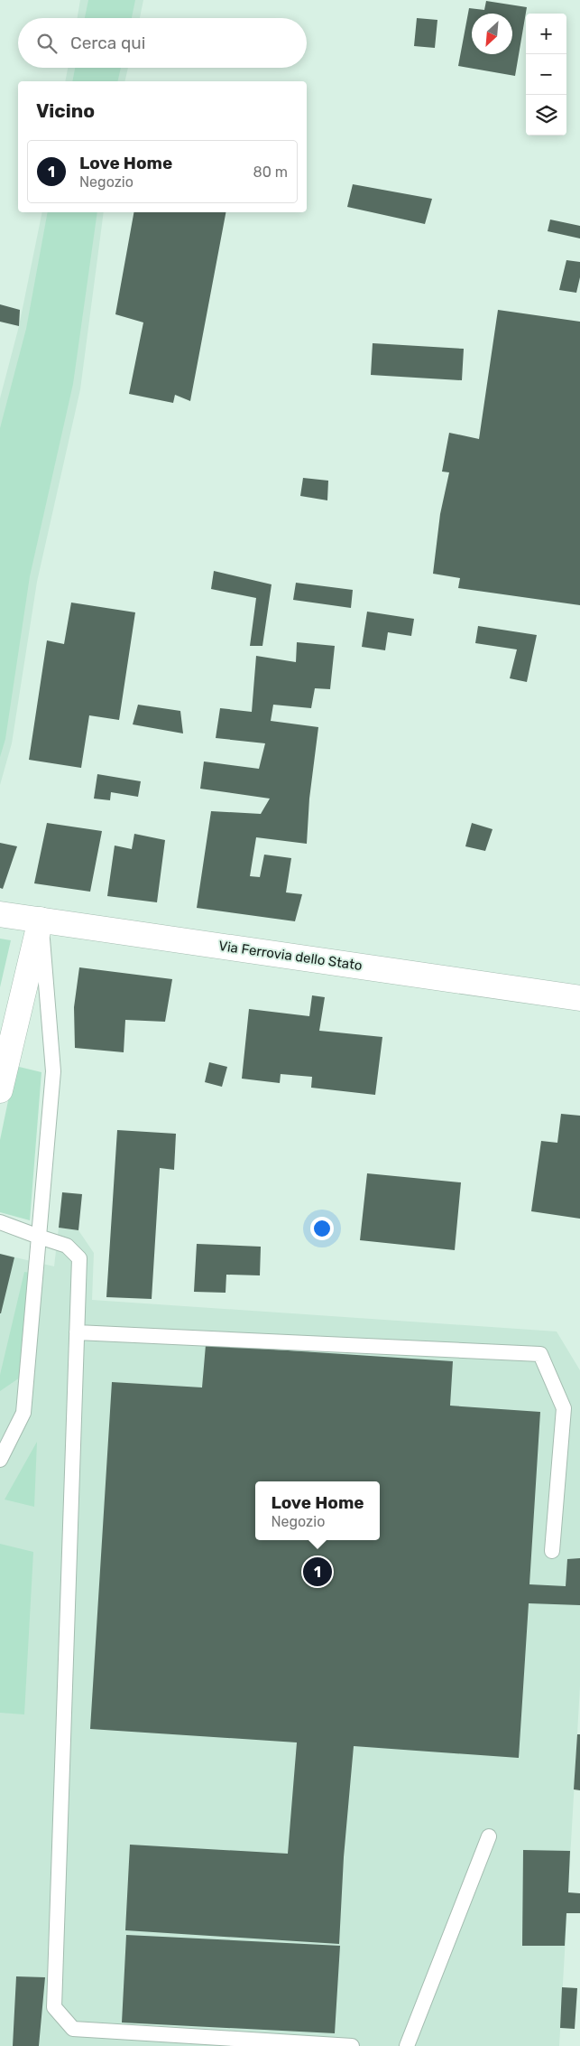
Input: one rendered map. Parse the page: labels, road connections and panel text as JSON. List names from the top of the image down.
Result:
{
  "streets": {
    "main road": ["Via Ferrovia dello Stato"]
  },
  "north": "bottom left",
  "page": {
    "map_buttons": ["+", "−"],
    "search": "Cerca qui",
    "heading": "Vicino",
    "list": [
      {
        "mark": "1",
        "name": "Love Home",
        "note": "Negozio",
        "value": "80 m"
      }
    ],
    "popup": ["Love Home", "Negozio"],
    "pins": "1"
  }
}
